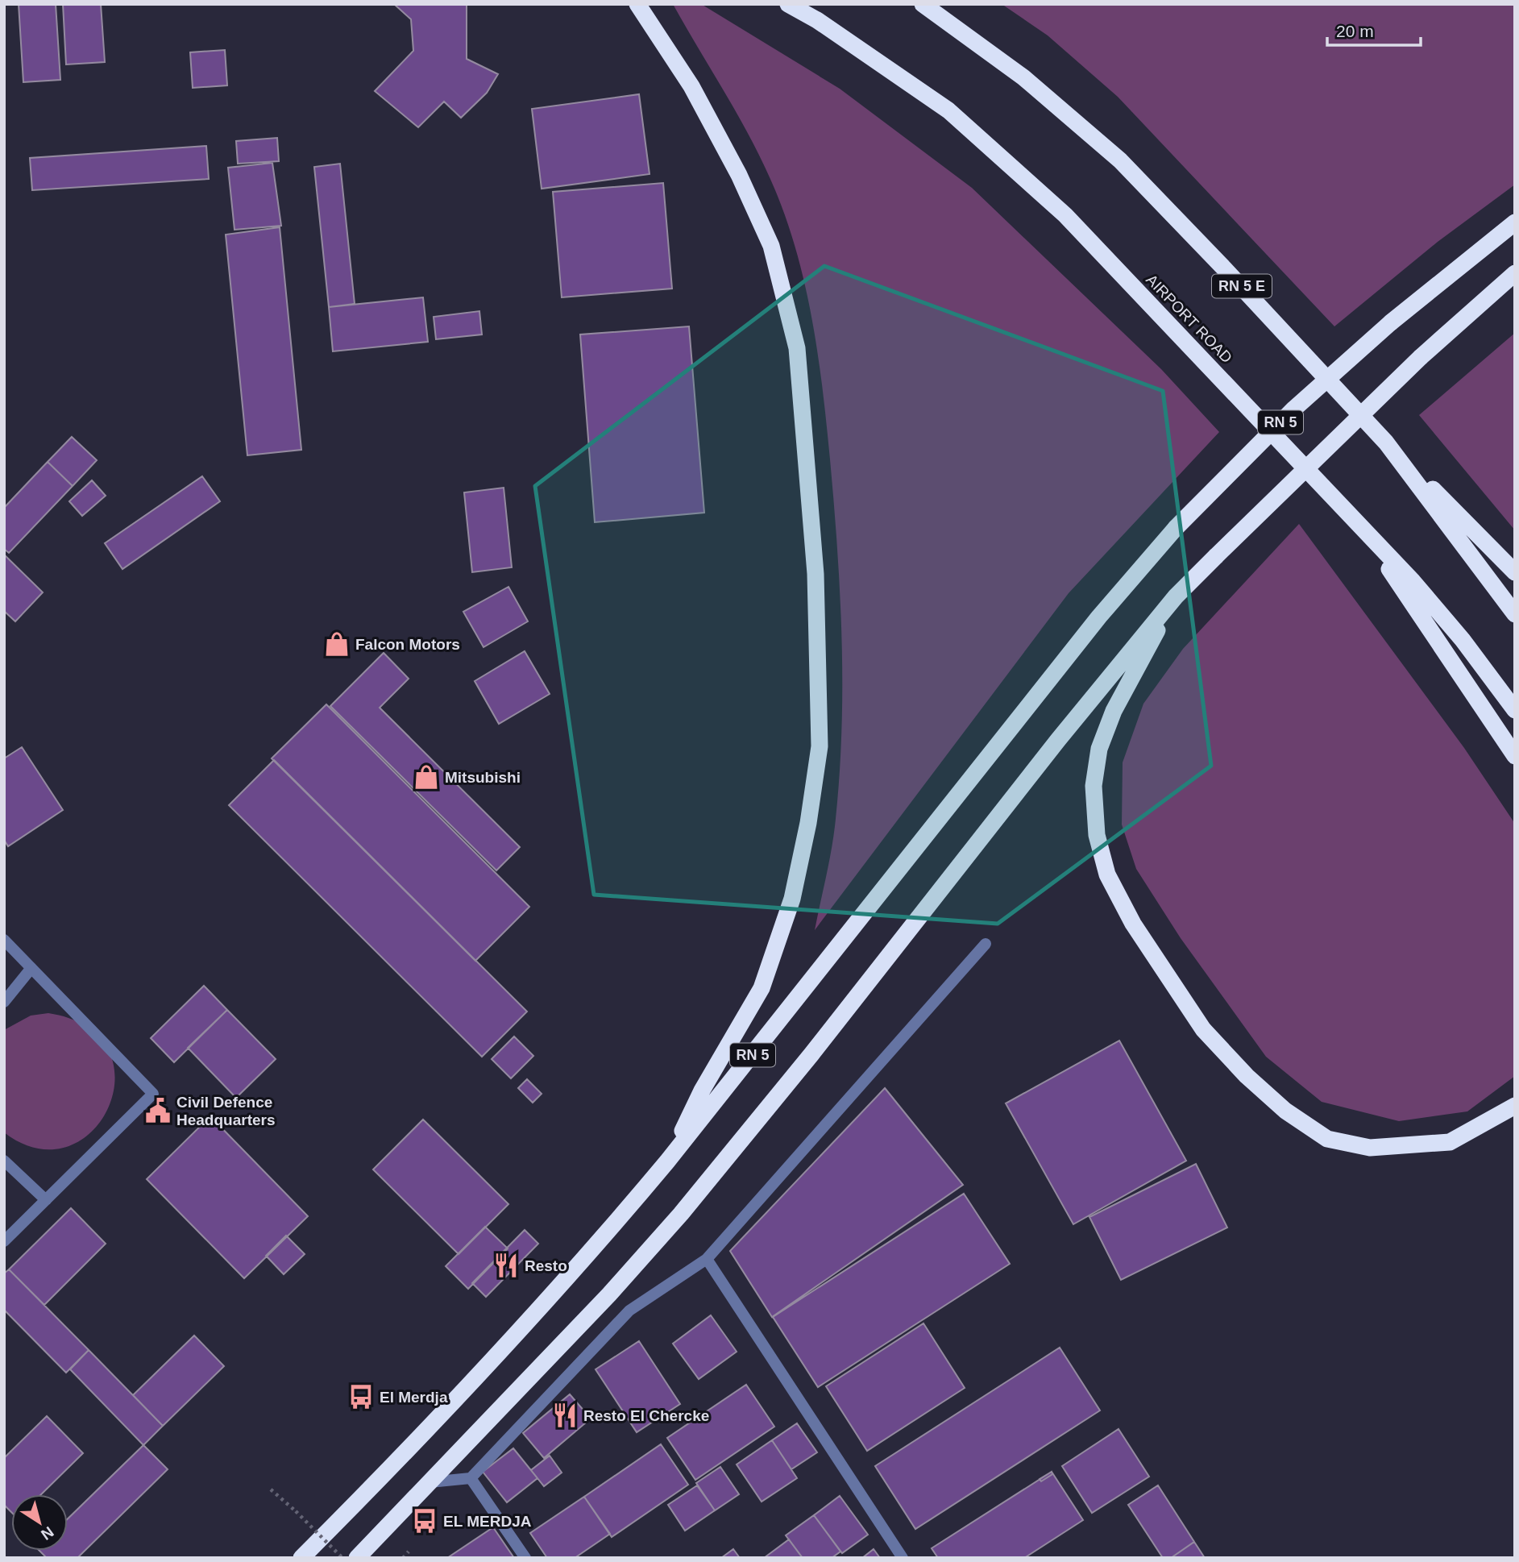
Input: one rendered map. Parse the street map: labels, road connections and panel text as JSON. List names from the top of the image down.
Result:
{
  "streets": {
    "highway": ["RN 5 E", "AIRPORT ROAD", "RN 5"]
  },
  "places": {
    "shop": ["Falcon Motors", "Mitsubishi"],
    "public building": ["Civil Defence Headquarters"],
    "restaurant": ["Resto", "Resto El Chercke"],
    "bus stop": ["El Merdja", "EL MERDJA"]
  },
  "scale_bar": "20 m",
  "north": "bottom right"
}
